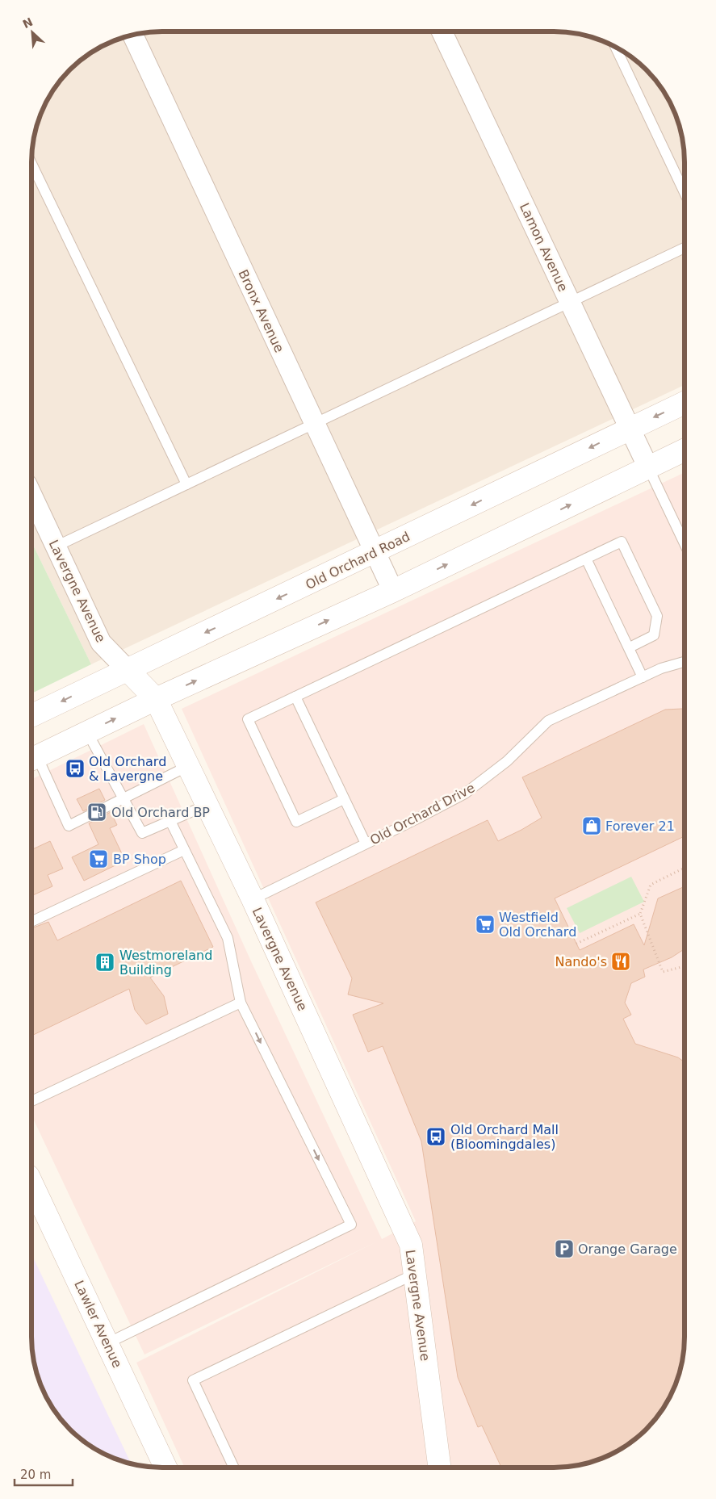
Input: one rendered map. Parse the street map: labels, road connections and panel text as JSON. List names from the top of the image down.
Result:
{
  "streets": {
    "main road": ["Old Orchard Road", "Lavergne Avenue", "Lawler Avenue"],
    "street": ["Lamon Avenue", "Bronx Avenue"],
    "lane": ["Old Orchard Drive"]
  },
  "crossings": [
    ["Lamon Avenue", "Old Orchard Road"],
    ["Bronx Avenue", "Old Orchard Road"],
    ["Old Orchard Road", "Lavergne Avenue"],
    ["Lavergne Avenue", "Old Orchard Drive"]
  ],
  "places": {
    "bus stop": ["Old Orchard & Lavergne", "Old Orchard Mall (Bloomingdales)"],
    "fuel station": ["Old Orchard BP"],
    "shop": ["Forever 21"],
    "supermarket": ["BP Shop", "Westfield Old Orchard"],
    "restaurant": ["Nando's"],
    "building": ["Westmoreland Building"],
    "parking": ["Orange Garage"]
  },
  "scale_bar": "20 m",
  "north": "top left"
}
